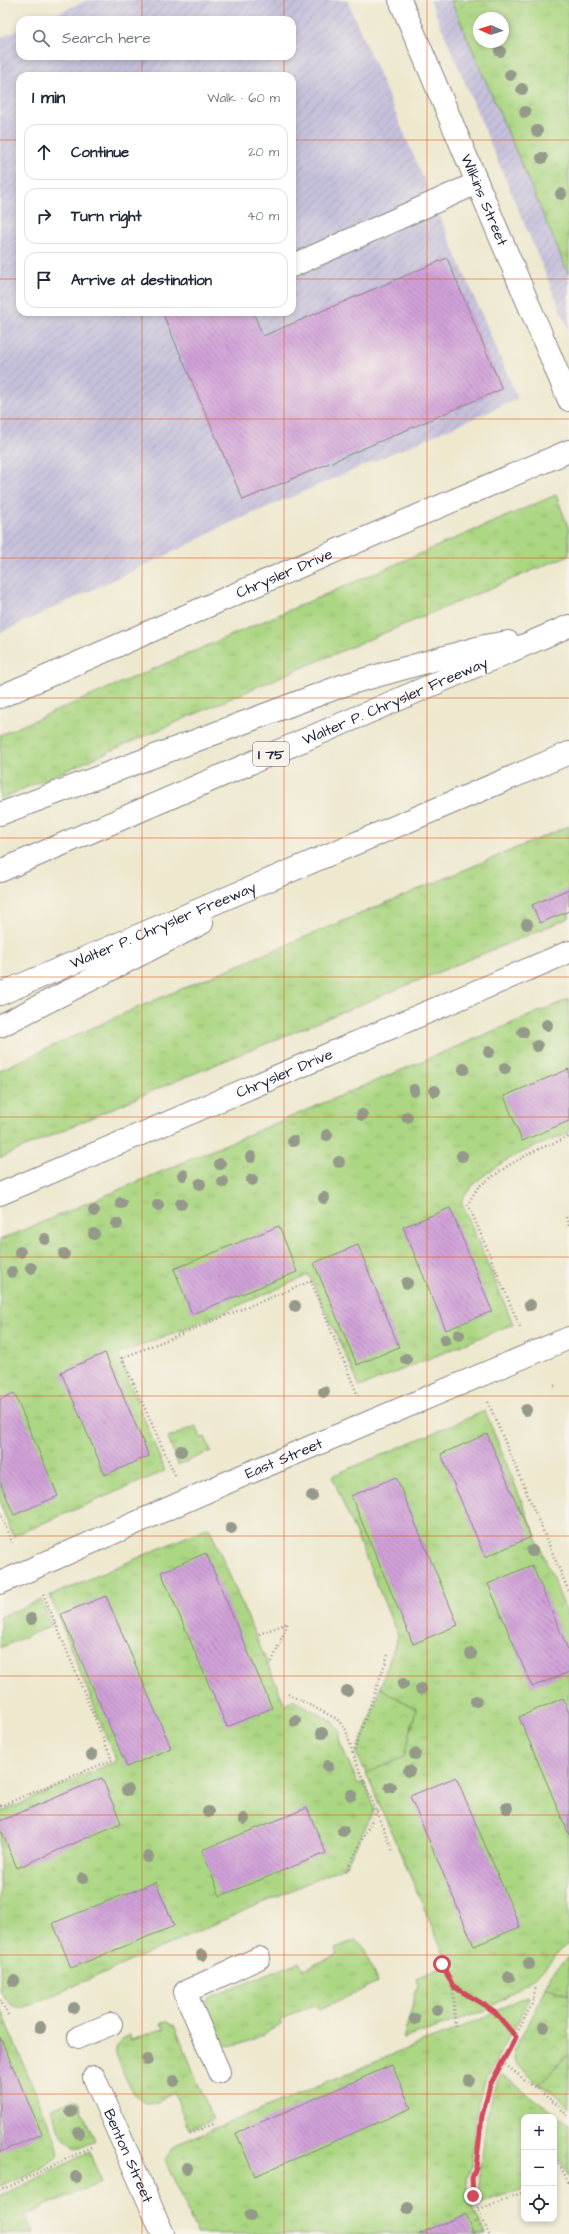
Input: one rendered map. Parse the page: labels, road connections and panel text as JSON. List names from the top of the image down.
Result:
{
  "streets": {
    "main road": [
      "Wilkins Street",
      "Chrysler Drive",
      "Walter P. Chrysler Freeway",
      "I 75",
      "East Street",
      "Benton Street"
    ]
  },
  "north": "left",
  "page": {
    "search": "Search here",
    "heading": ["1 min", "Walk · 60 m"],
    "list": [
      ["Continue", "20 m"],
      ["Turn right", "40 m"],
      "Arrive at destination"
    ],
    "map_buttons": ["+", "−"]
  }
}
